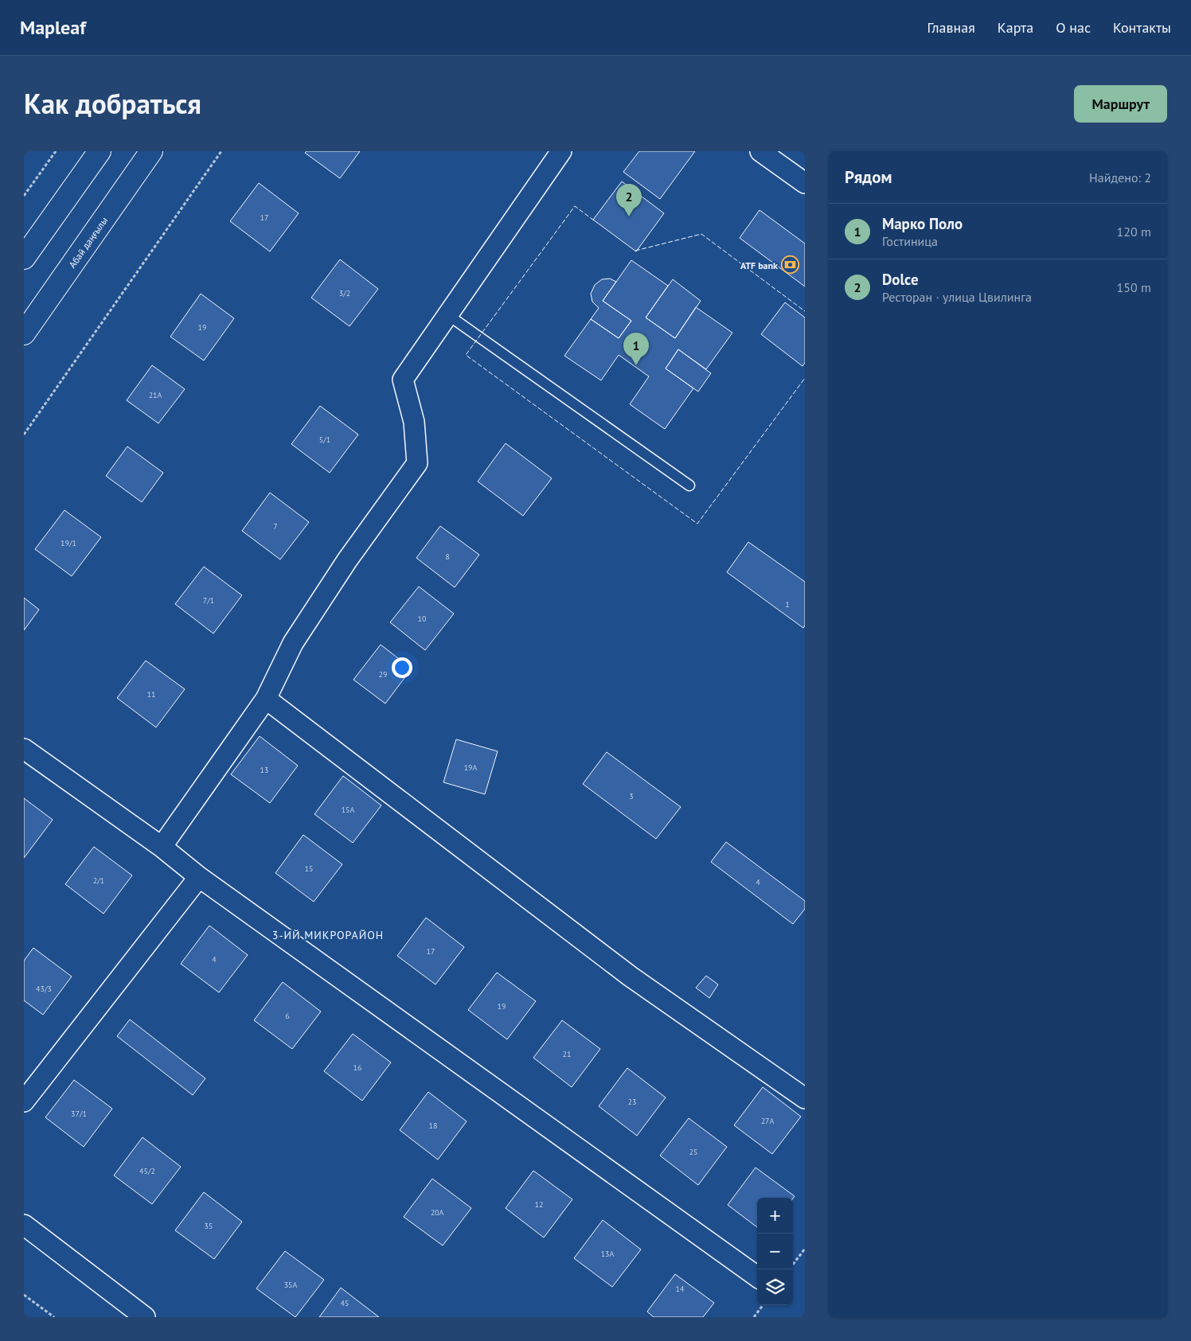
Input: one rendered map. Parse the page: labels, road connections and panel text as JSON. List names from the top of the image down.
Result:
{
  "streets": {
    "street": ["Абай даңғылы"]
  },
  "districts": ["3-ИЙ МИКРОРАЙОН"],
  "places": {
    "bank": ["ATF bank"]
  },
  "house_numbers": [
    "17",
    "3/2",
    "19",
    "21А",
    "5/1",
    "7",
    "19/1",
    "8",
    "7/1",
    "1",
    "10",
    "29",
    "11",
    "19А",
    "13",
    "3",
    "15А",
    "15",
    "2/1",
    "4",
    "17",
    "4",
    "43/3",
    "19",
    "6",
    "21",
    "16",
    "23",
    "37/1",
    "27А",
    "18",
    "25",
    "45/2",
    "12",
    "20А",
    "35",
    "13А",
    "35А",
    "14",
    "45"
  ],
  "page": {
    "header": "Mapleaf",
    "nav": [
      "Главная",
      "Карта",
      "О нас",
      "Контакты"
    ],
    "title": "Как добраться",
    "buttons": "Маршрут",
    "heading": ["Рядом", "Найдено: 2"],
    "pins": ["2", "1"],
    "list": [
      {
        "mark": "1",
        "name": "Марко Поло",
        "note": "Гостиница",
        "value": "120 m"
      },
      {
        "mark": "2",
        "name": "Dolce",
        "note": "Ресторан · улица Цвилинга",
        "value": "150 m"
      }
    ],
    "map_buttons": ["+", "−"]
  }
}
